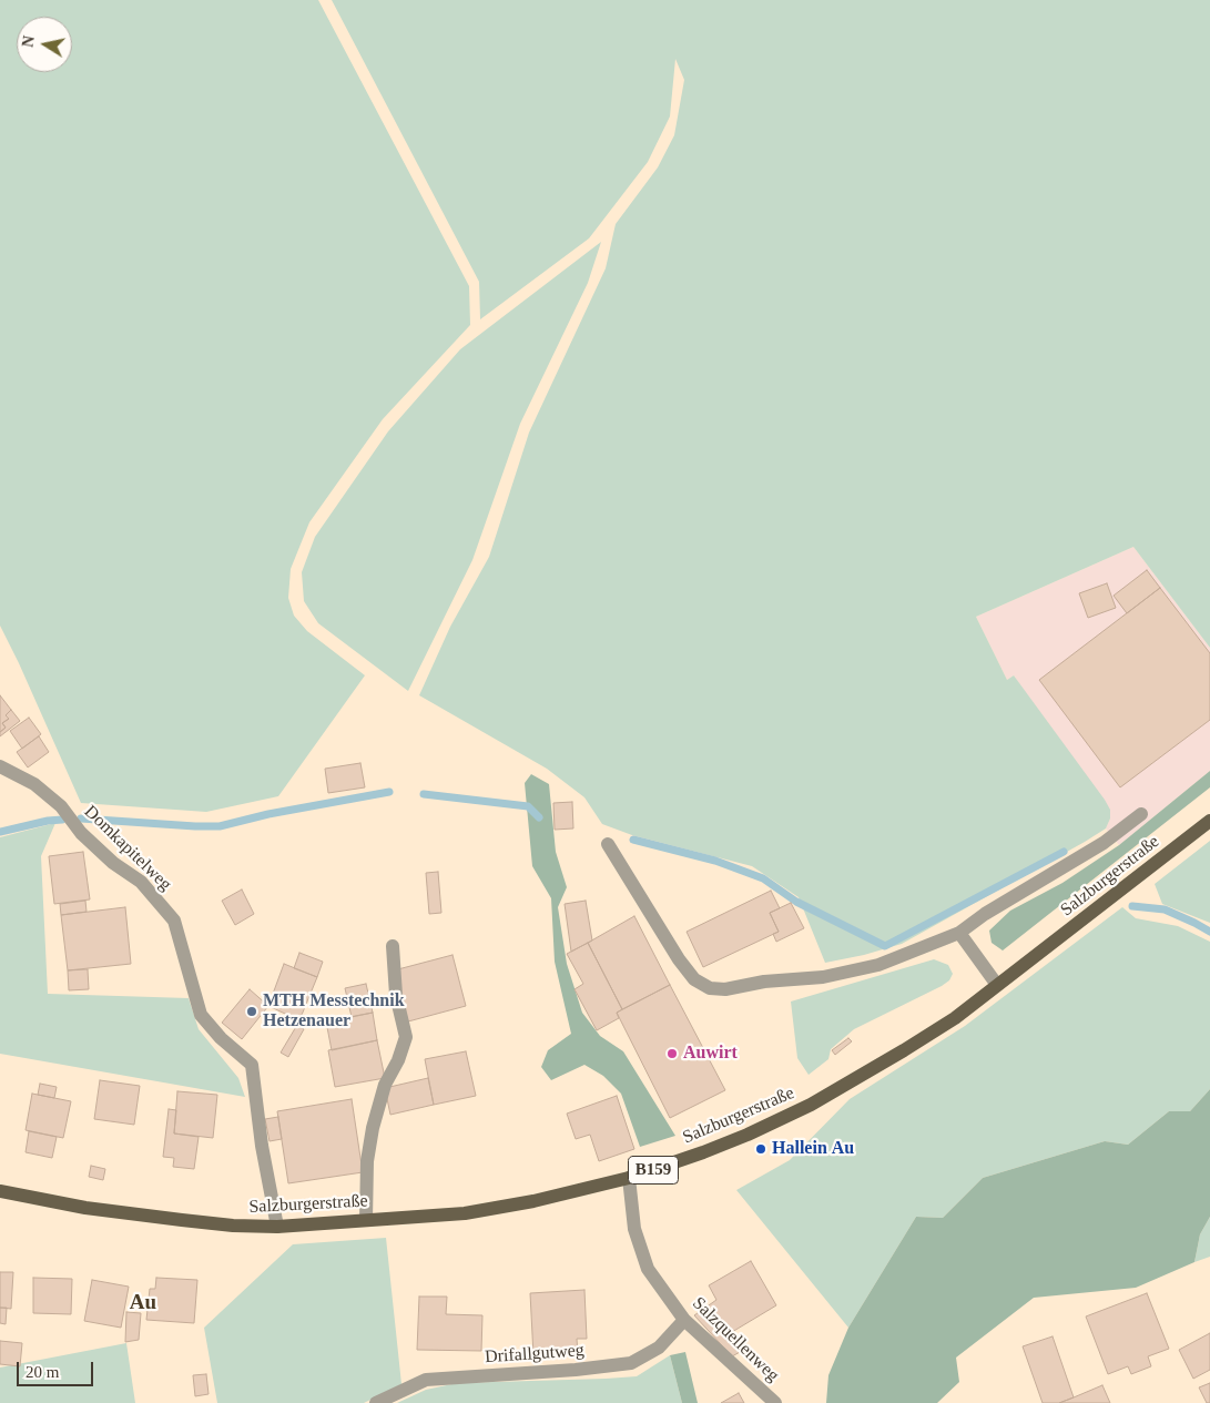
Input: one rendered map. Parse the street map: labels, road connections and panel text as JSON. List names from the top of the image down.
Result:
{
  "streets": {
    "main road": ["Salzburgerstraße", "B159"],
    "street": ["Domkapitelweg", "Salzquellenweg", "Drifallgutweg"]
  },
  "crossings": [
    ["Domkapitelweg", "Salzburgerstraße"],
    ["Salzburgerstraße", "Salzquellenweg"],
    ["Salzquellenweg", "Drifallgutweg"]
  ],
  "districts": ["Au"],
  "places": ["MTH Messtechnik Hetzenauer", "Auwirt", "Hallein Au"],
  "scale_bar": "20 m",
  "north": "left"
}
